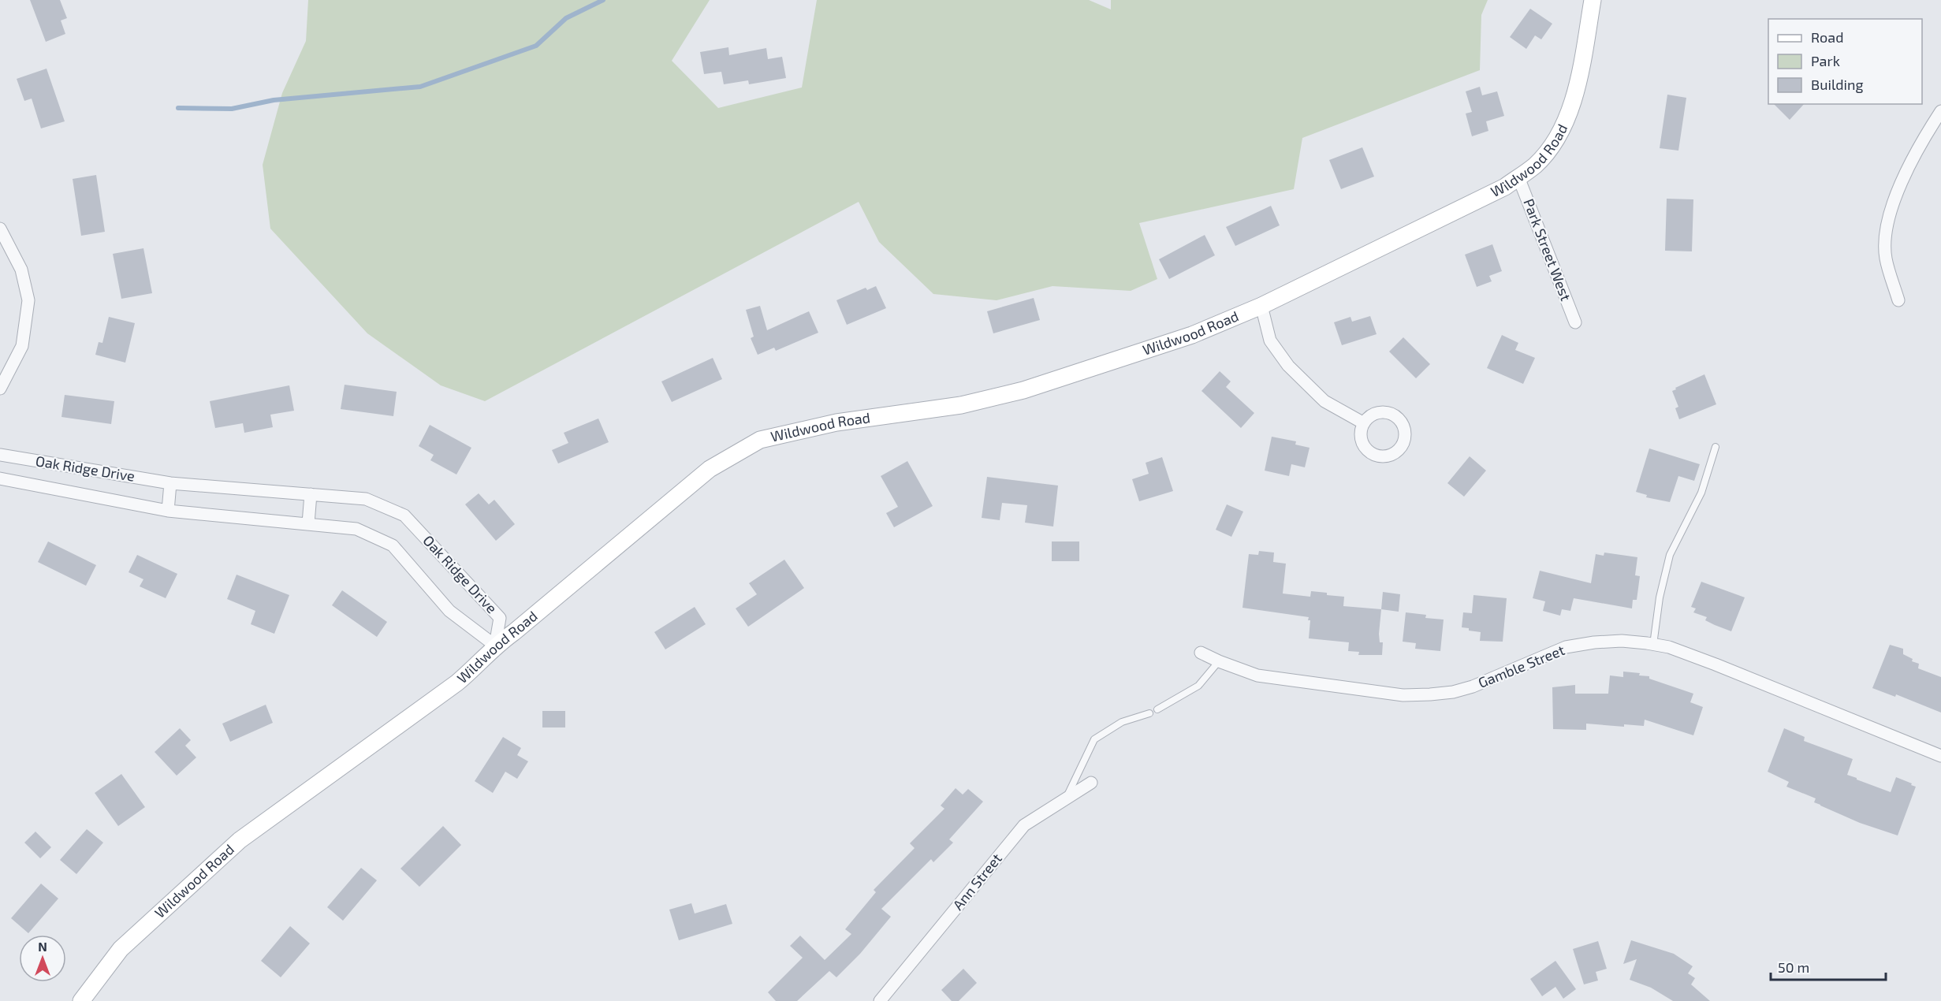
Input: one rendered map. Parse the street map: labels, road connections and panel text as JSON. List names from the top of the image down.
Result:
{
  "streets": {
    "street": [
      "Wildwood Road",
      "Park Street West",
      "Oak Ridge Drive",
      "Gamble Street",
      "Ann Street"
    ]
  },
  "crossings": [
    ["Wildwood Road", "Park Street West"],
    ["Wildwood Road", "Oak Ridge Drive"]
  ],
  "legend": ["Road", "Park", "Building"],
  "scale_bar": "50 m",
  "north": "top"
}
